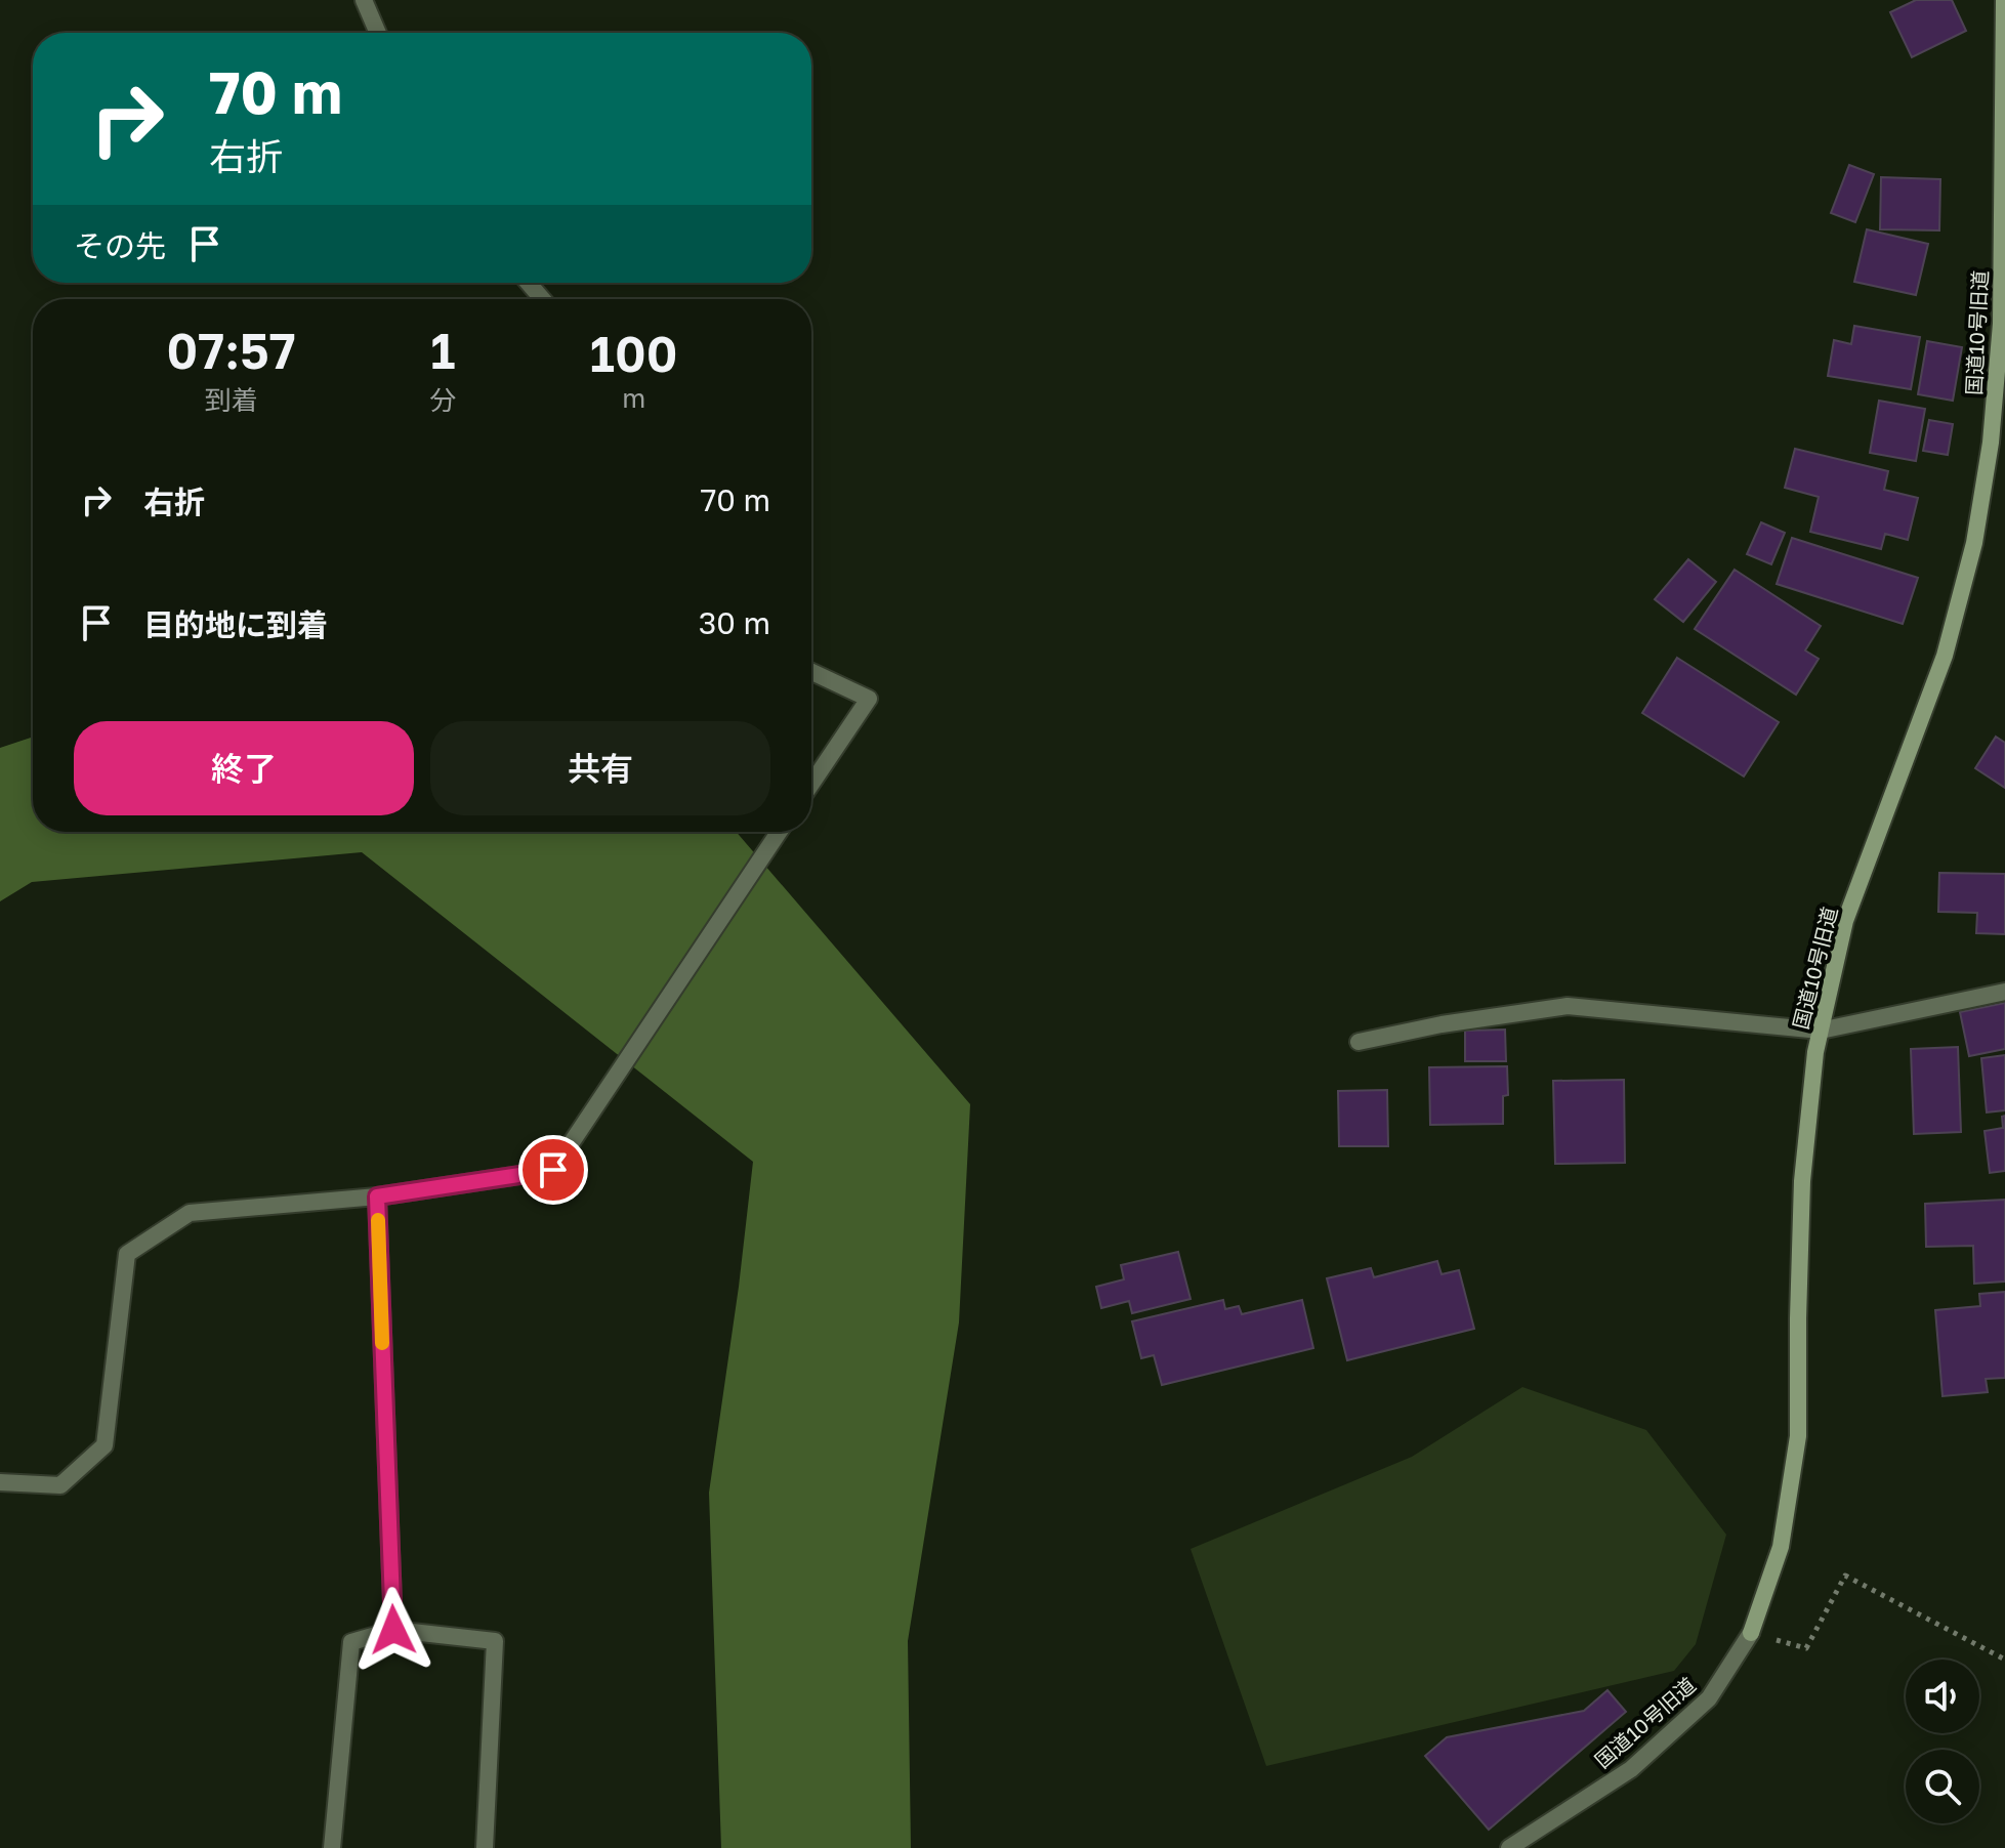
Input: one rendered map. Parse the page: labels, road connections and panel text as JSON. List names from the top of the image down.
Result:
{
  "streets": {
    "street": ["国道10号旧道"]
  },
  "page": {
    "turn": ["70 m", "右折"],
    "then": "その先",
    "eta": [
      "07:57",
      "到着",
      "1",
      "分",
      "100",
      "m"
    ],
    "list": [
      {
        "name": "右折",
        "value": "70 m"
      },
      {
        "name": "目的地に到着",
        "value": "30 m"
      }
    ],
    "buttons": ["終了", "共有"]
  }
}
